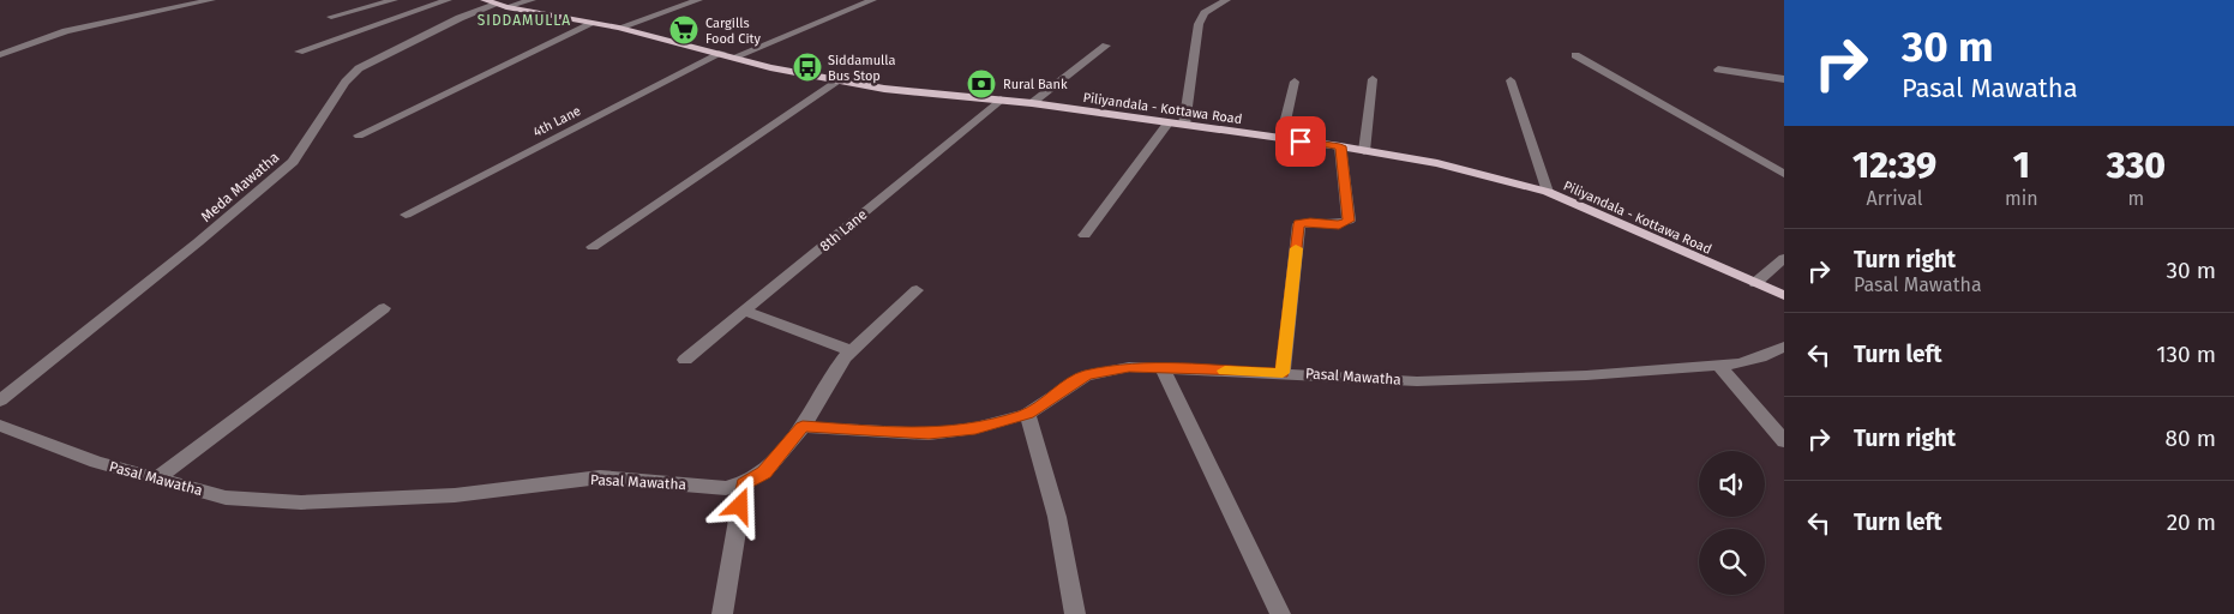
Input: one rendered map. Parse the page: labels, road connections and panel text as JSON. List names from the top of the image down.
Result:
{
  "streets": {
    "main road": ["Piliyandala - Kottawa Road"],
    "street": [
      "4th Lane",
      "Meda Mawatha",
      "8th Lane",
      "Pasal Mawatha"
    ]
  },
  "crossings": [
    ["Piliyandala - Kottawa Road", "4th Lane"],
    ["Piliyandala - Kottawa Road", "Meda Mawatha"],
    ["Piliyandala - Kottawa Road", "8th Lane"]
  ],
  "districts": ["SIDDAMULLA"],
  "places": {
    "supermarket": ["Cargills Food City"],
    "bus stop": ["Siddamulla Bus Stop"],
    "bank": ["Rural Bank"]
  },
  "page": {
    "turn": ["30 m", "Pasal Mawatha"],
    "eta": [
      "12:39",
      "Arrival",
      "1",
      "min",
      "330",
      "m"
    ],
    "list": [
      {
        "name": "Turn right",
        "note": "Pasal Mawatha",
        "value": "30 m"
      },
      {
        "name": "Turn left",
        "value": "130 m"
      },
      {
        "name": "Turn right",
        "value": "80 m"
      },
      {
        "name": "Turn left",
        "value": "20 m"
      }
    ]
  }
}
